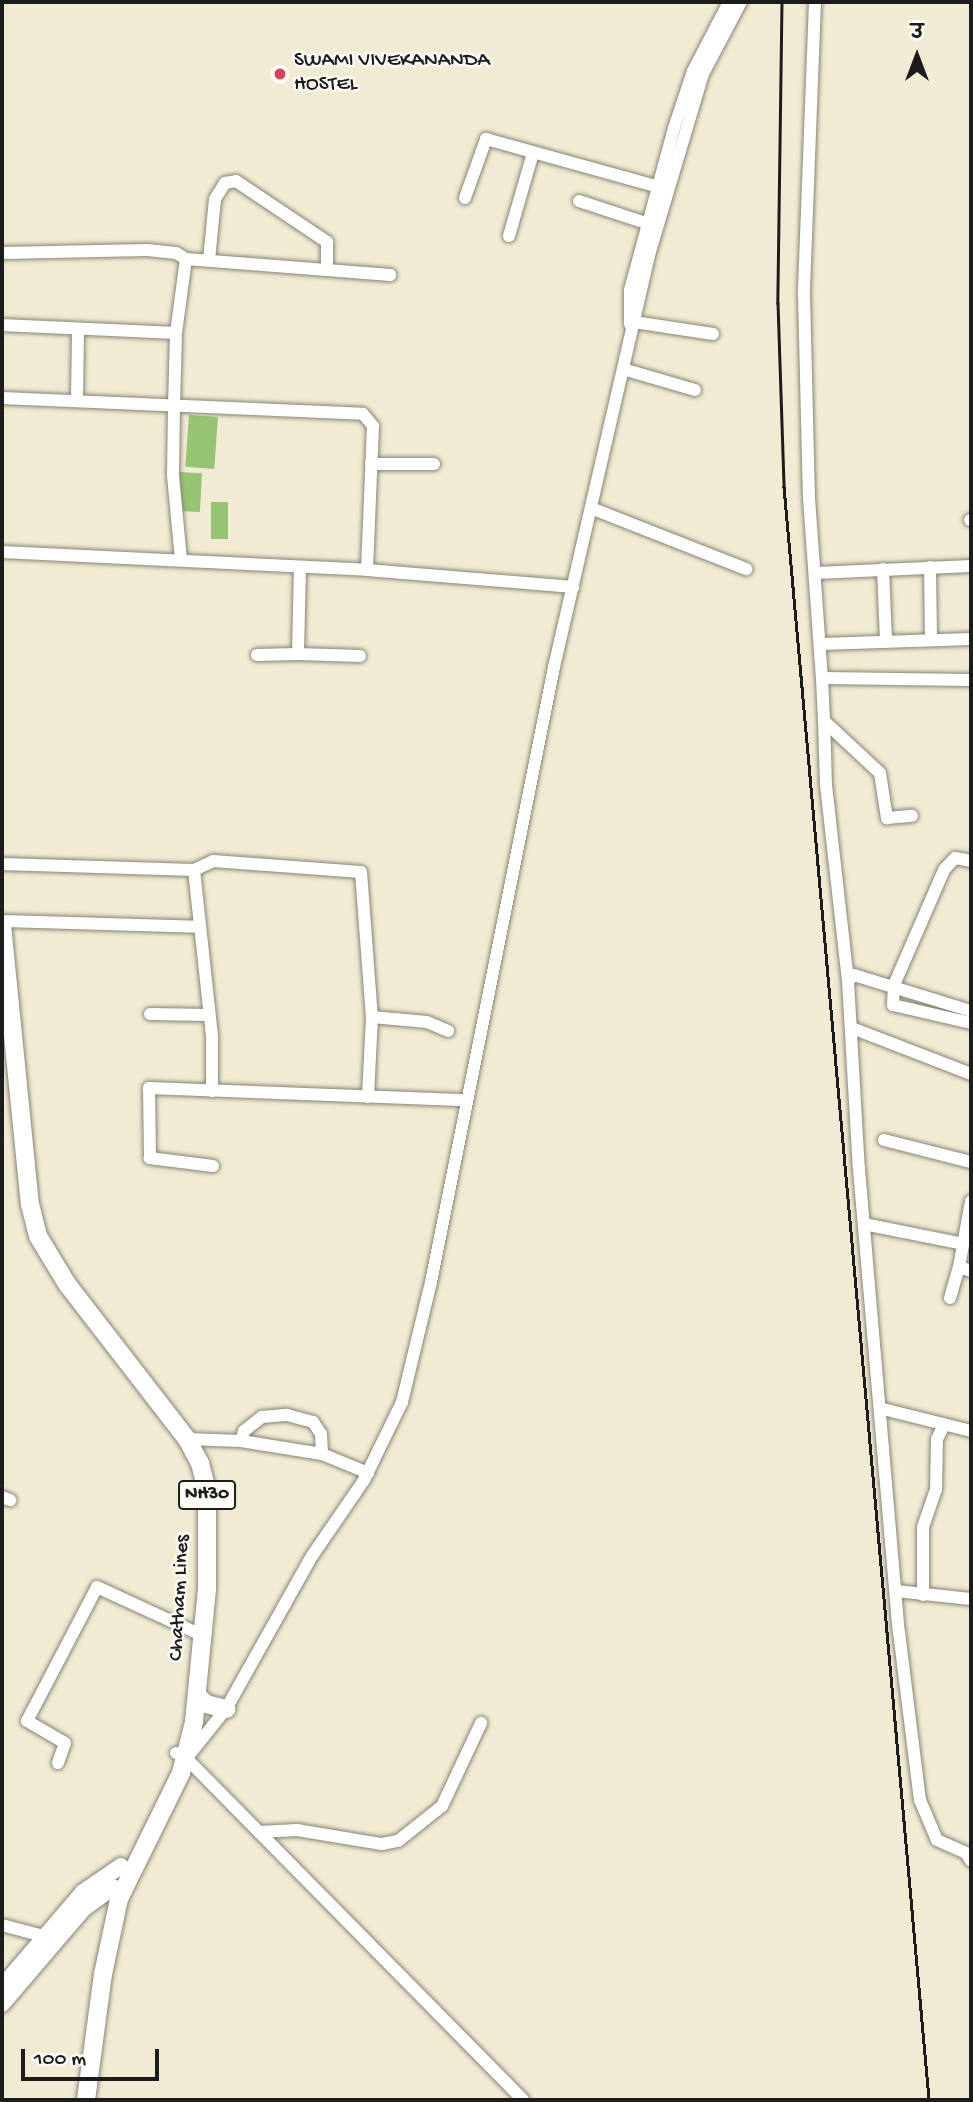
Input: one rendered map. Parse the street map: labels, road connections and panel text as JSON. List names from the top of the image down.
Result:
{
  "streets": {
    "highway": ["NH30", "Chatham Lines"]
  },
  "places": ["SWAMI VIVEKANANDA HOSTEL"],
  "scale_bar": "100 m",
  "north": "top"
}
